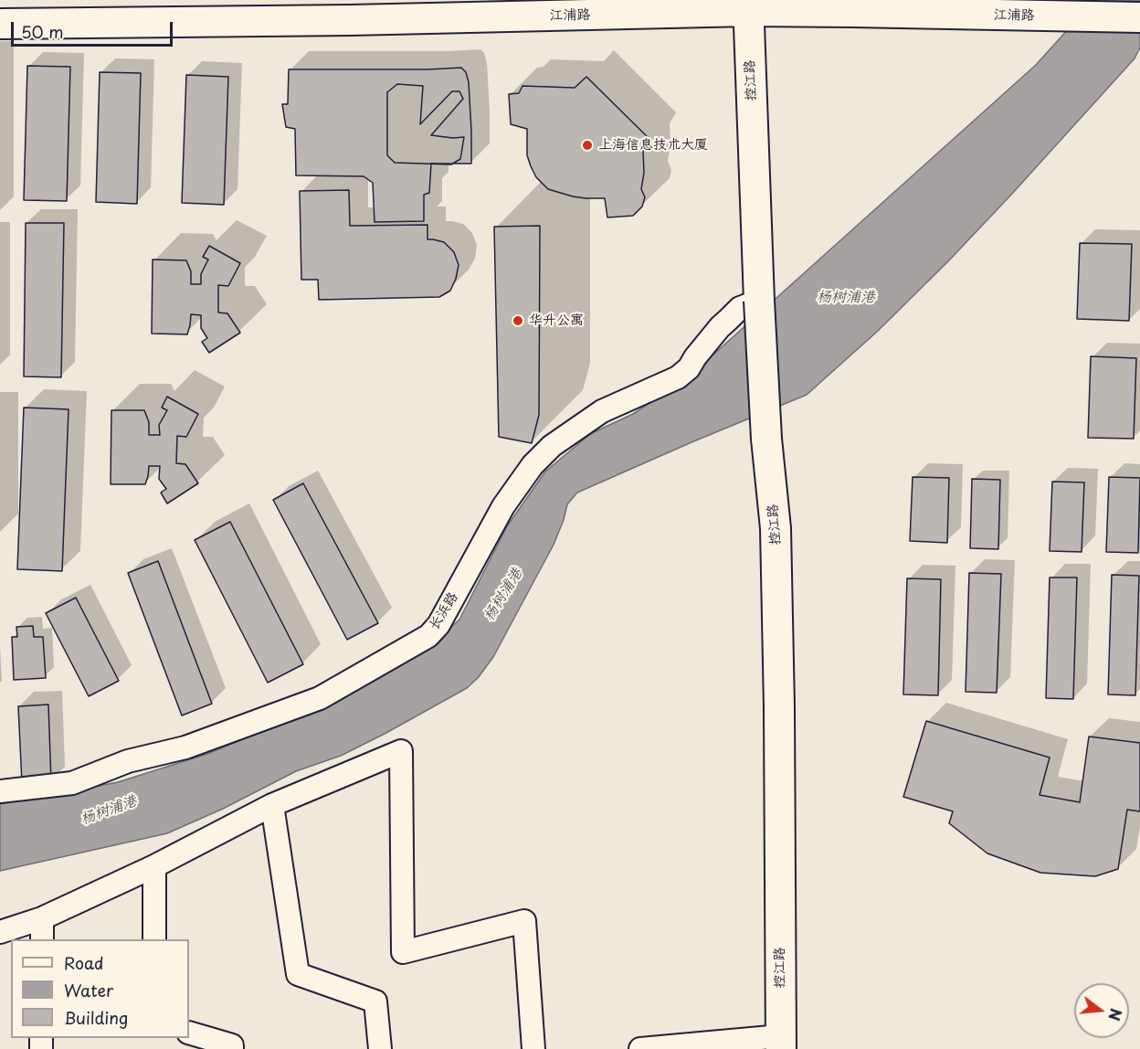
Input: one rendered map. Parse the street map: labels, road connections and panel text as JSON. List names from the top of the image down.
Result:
{
  "streets": {
    "main road": ["江浦路", "控江路"],
    "street": ["长浜路"]
  },
  "crossings": [
    ["江浦路", "控江路"],
    ["控江路", "长浜路"]
  ],
  "water": ["杨树浦港"],
  "places": ["上海信息技术大厦", "华升公寓"],
  "legend": ["Road", "Water", "Building"],
  "scale_bar": "50 m",
  "north": "right"
}
